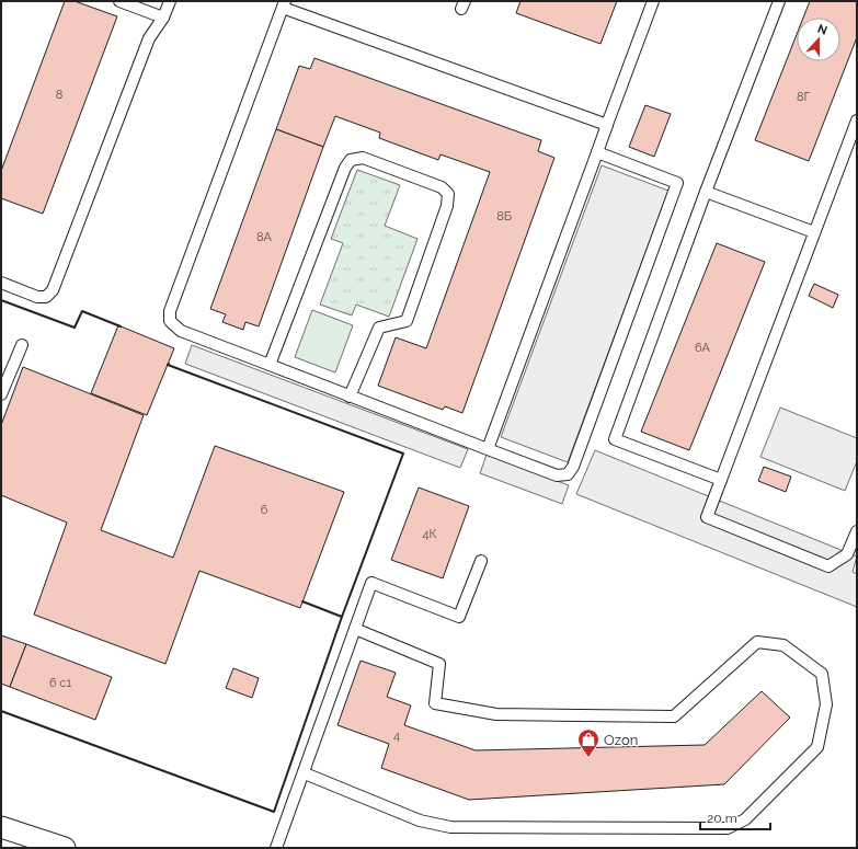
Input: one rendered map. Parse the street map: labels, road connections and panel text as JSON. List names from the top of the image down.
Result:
{
  "places": {
    "shop": ["Ozon"]
  },
  "house_numbers": [
    "8",
    "8Г",
    "8Б",
    "8А",
    "6А",
    "6",
    "4К",
    "6 с1",
    "4"
  ],
  "scale_bar": "20 m",
  "north": "top"
}
